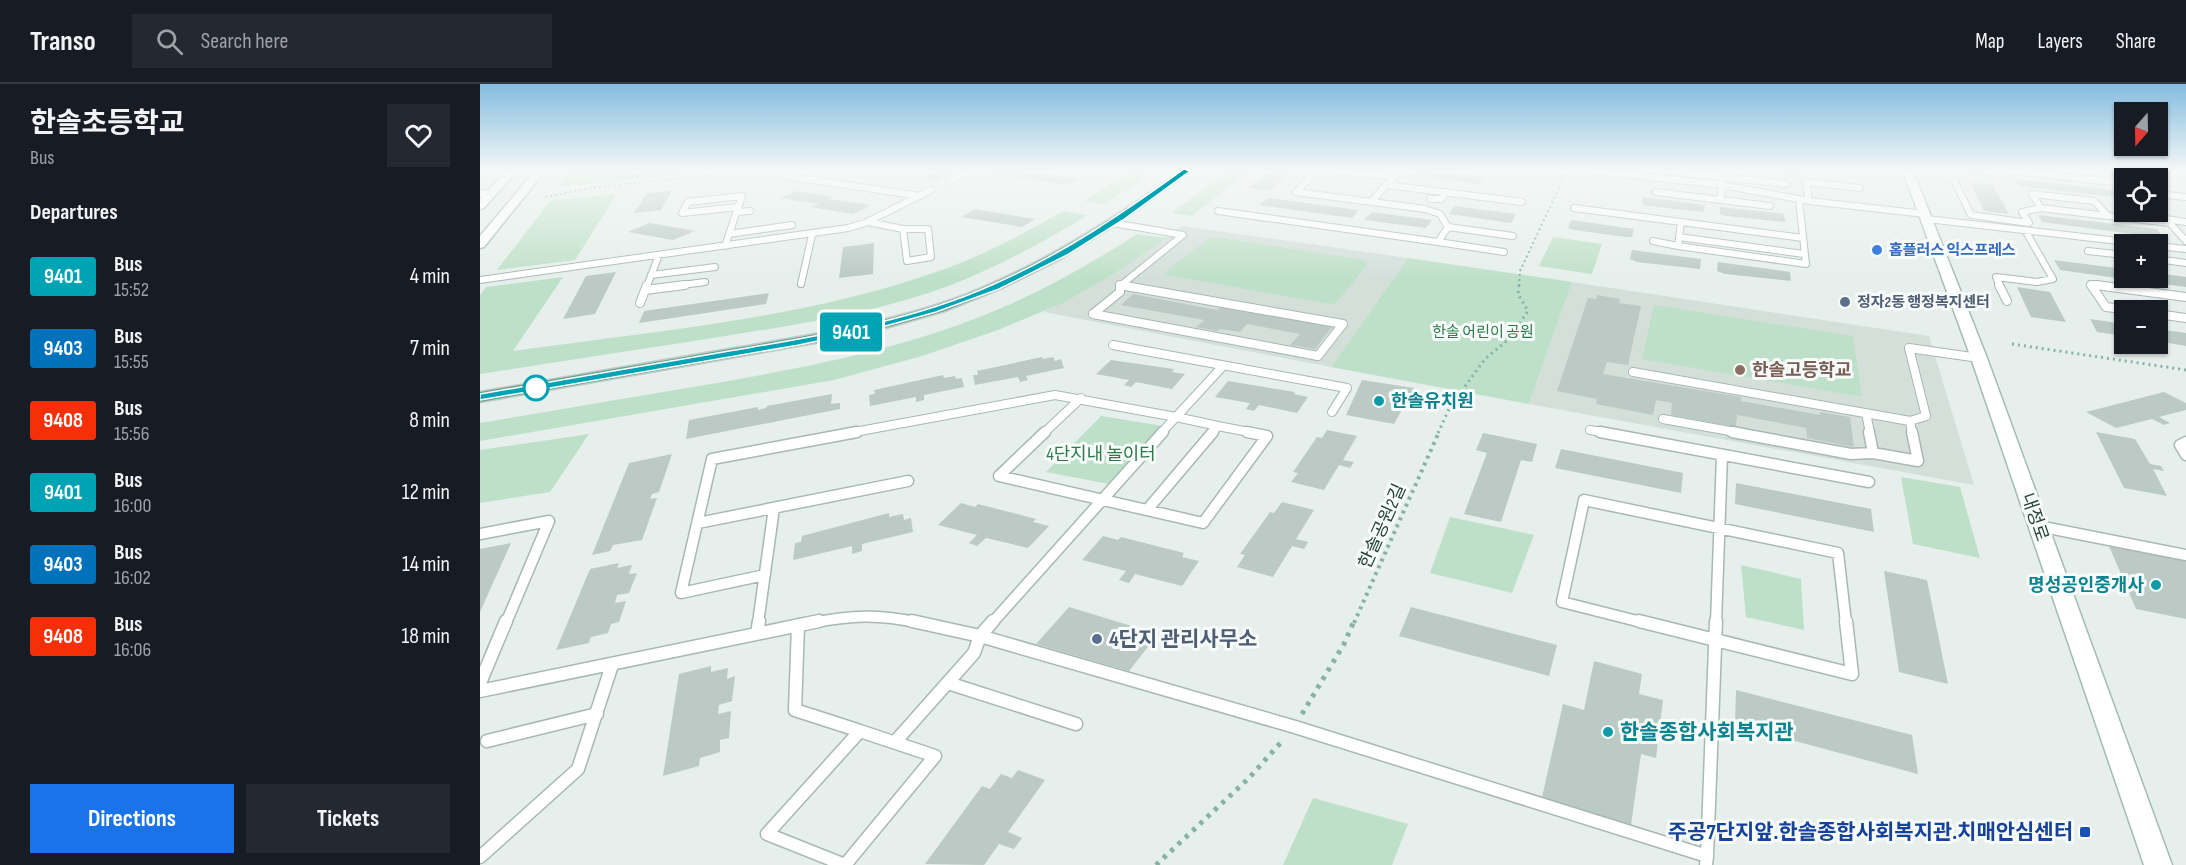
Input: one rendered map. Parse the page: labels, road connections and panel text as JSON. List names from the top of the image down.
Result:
{
  "streets": {
    "street": ["내정로"],
    "path": ["한솔공원2길"]
  },
  "parks": ["한솔 어린이 공원", "4단지내 놀이터"],
  "places": {
    "other": [
      "홈플러스 익스프레스",
      "정자2동 행정복지센터",
      "한솔고등학교",
      "한솔유치원",
      "명성공인중개사",
      "4단지 관리사무소",
      "한솔종합사회복지관"
    ],
    "transit": ["주공7단지앞.한솔종합사회복지관.치매안심센터"]
  },
  "lines": ["bus line 9401"],
  "north": "bottom",
  "page": {
    "header": "Transo",
    "search": "Search here",
    "nav": ["Map", "Layers", "Share"],
    "heading": [
      ["한솔초등학교", "Bus"],
      "Departures"
    ],
    "on_map": "9401",
    "map_buttons": ["+", "−"],
    "list": [
      {
        "mark": "9401",
        "name": "Bus",
        "note": "15:52",
        "value": "4 min"
      },
      {
        "mark": "9403",
        "name": "Bus",
        "note": "15:55",
        "value": "7 min"
      },
      {
        "mark": "9408",
        "name": "Bus",
        "note": "15:56",
        "value": "8 min"
      },
      {
        "mark": "9401",
        "name": "Bus",
        "note": "16:00",
        "value": "12 min"
      },
      {
        "mark": "9403",
        "name": "Bus",
        "note": "16:02",
        "value": "14 min"
      },
      {
        "mark": "9408",
        "name": "Bus",
        "note": "16:06",
        "value": "18 min"
      }
    ],
    "buttons": ["Directions", "Tickets"]
  }
}
